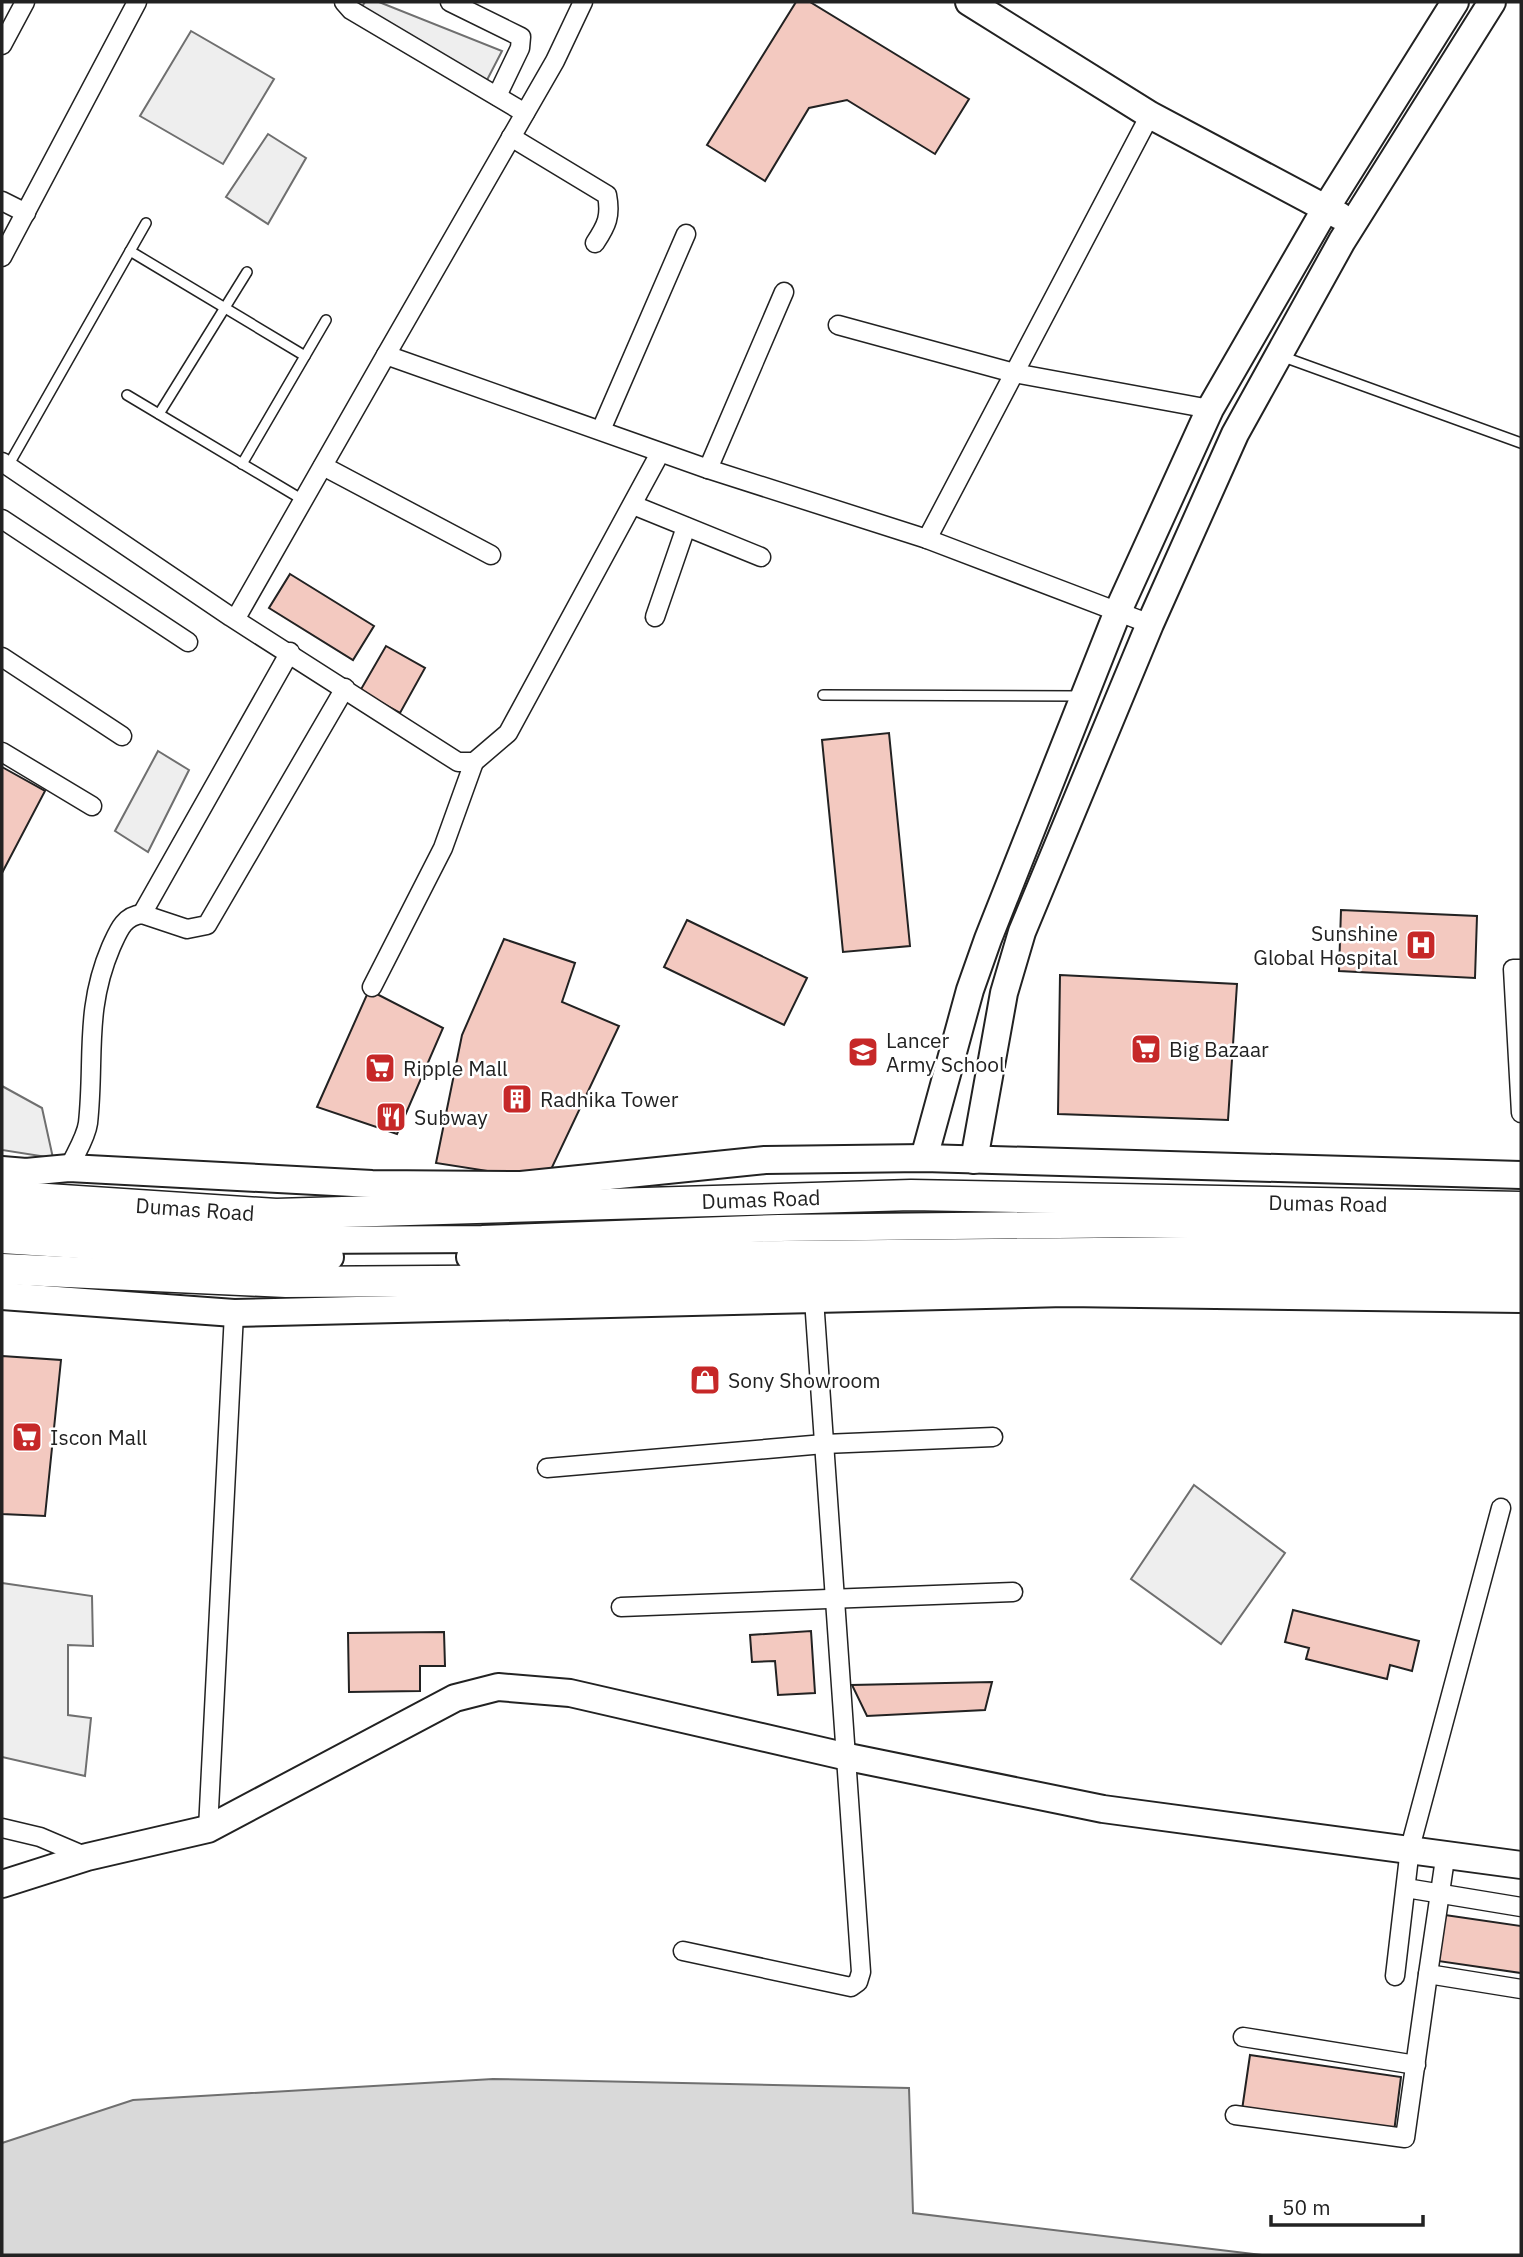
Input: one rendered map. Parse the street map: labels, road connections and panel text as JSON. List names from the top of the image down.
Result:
{
  "streets": {
    "main road": ["Dumas Road"]
  },
  "places": {
    "hospital": ["Sunshine Global Hospital"],
    "supermarket": ["Big Bazaar", "Ripple Mall", "Iscon Mall"],
    "school or university": ["Lancer Army School"],
    "building": ["Radhika Tower"],
    "restaurant": ["Subway"],
    "shop": ["Sony Showroom"]
  },
  "scale_bar": "50 m"
}
